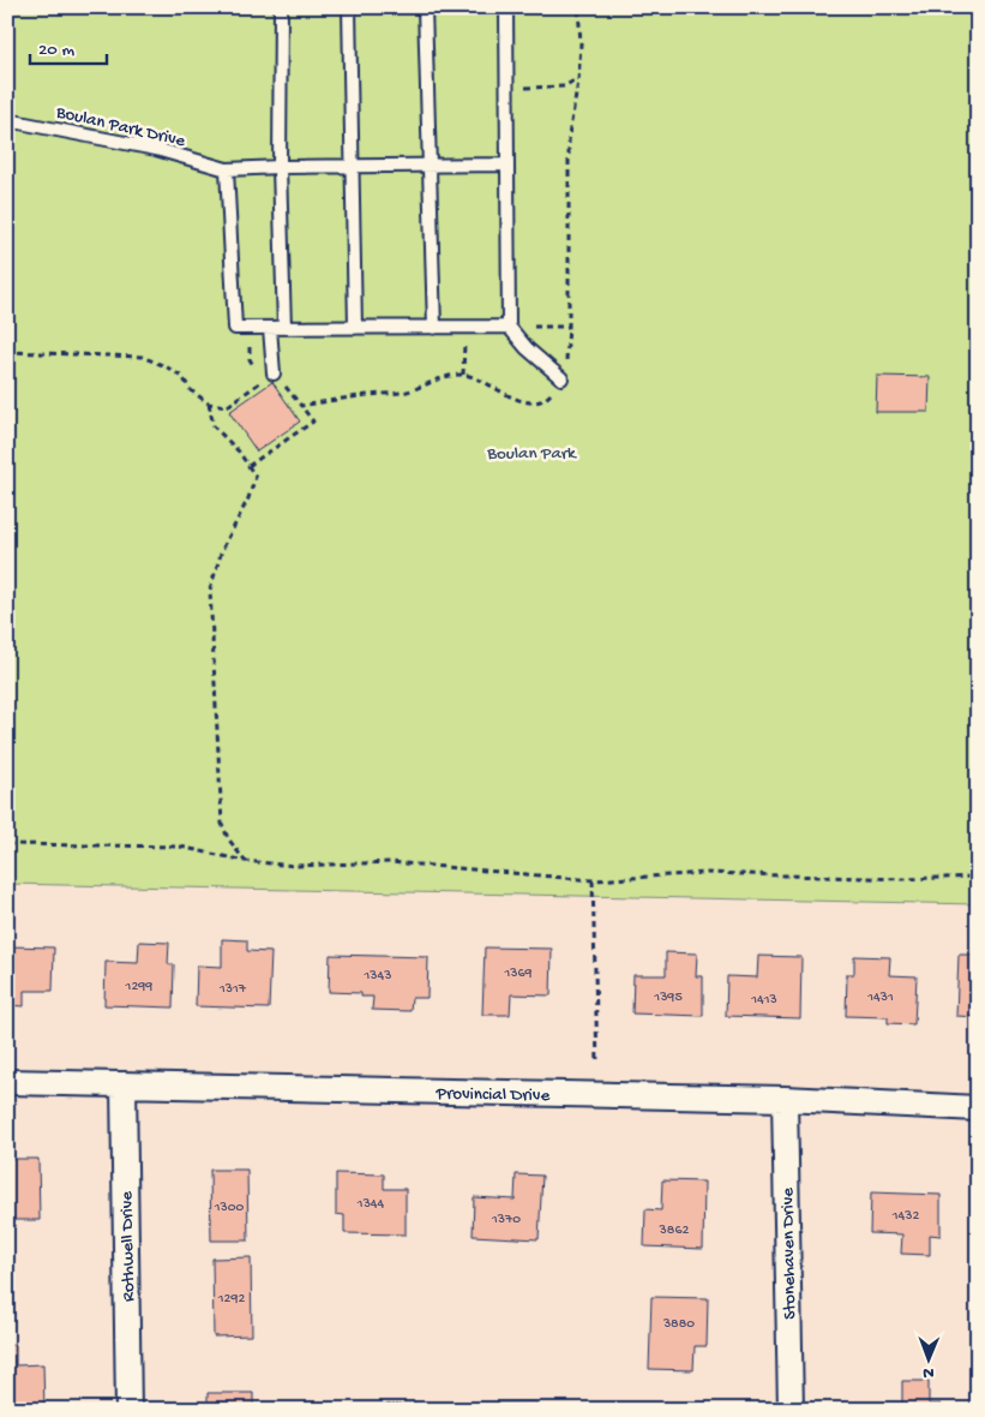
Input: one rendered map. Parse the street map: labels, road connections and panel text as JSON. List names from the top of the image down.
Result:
{
  "streets": {
    "street": ["Provincial Drive", "Rothwell Drive", "Stonehaven Drive"],
    "lane": ["Boulan Park Drive"]
  },
  "crossings": [
    ["Provincial Drive", "Rothwell Drive"],
    ["Provincial Drive", "Stonehaven Drive"]
  ],
  "parks": ["Boulan Park"],
  "house_numbers": [
    "1369",
    "1343",
    "1299",
    "1317",
    "1395",
    "1431",
    "1413",
    "1344",
    "1300",
    "1432",
    "1370",
    "3862",
    "1292",
    "3880"
  ],
  "scale_bar": "20 m",
  "north": "bottom"
}
